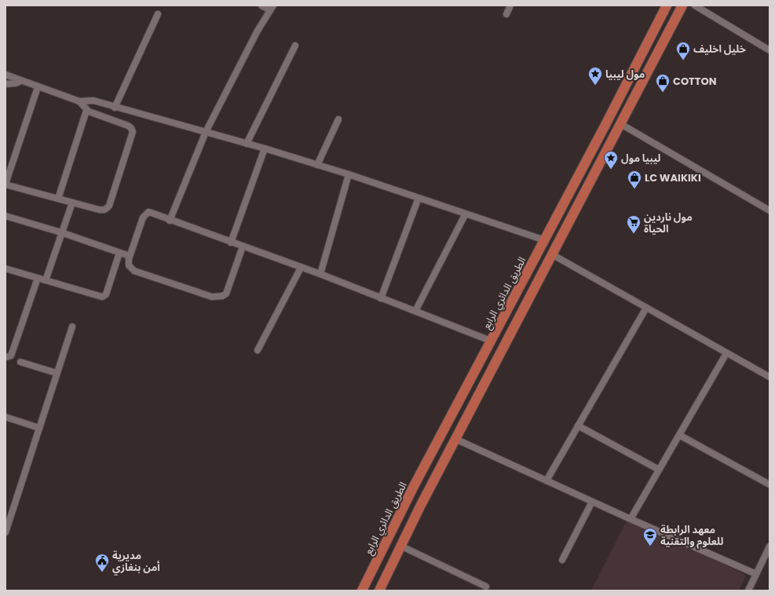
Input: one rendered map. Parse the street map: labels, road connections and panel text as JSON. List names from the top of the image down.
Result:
{
  "streets": {
    "main road": ["الطريق الدائري الرابع"]
  },
  "places": {
    "shop": ["خليل اخليف", "COTTON", "LC WAIKIKI"],
    "place": ["مول ليبيا", "ليبيا مول"],
    "supermarket": ["مول ناردين الحياة"],
    "school or university": ["معهد الرابطة للعلوم والتقنية"],
    "public building": ["مديرية أمن بنغازي"]
  }
}
